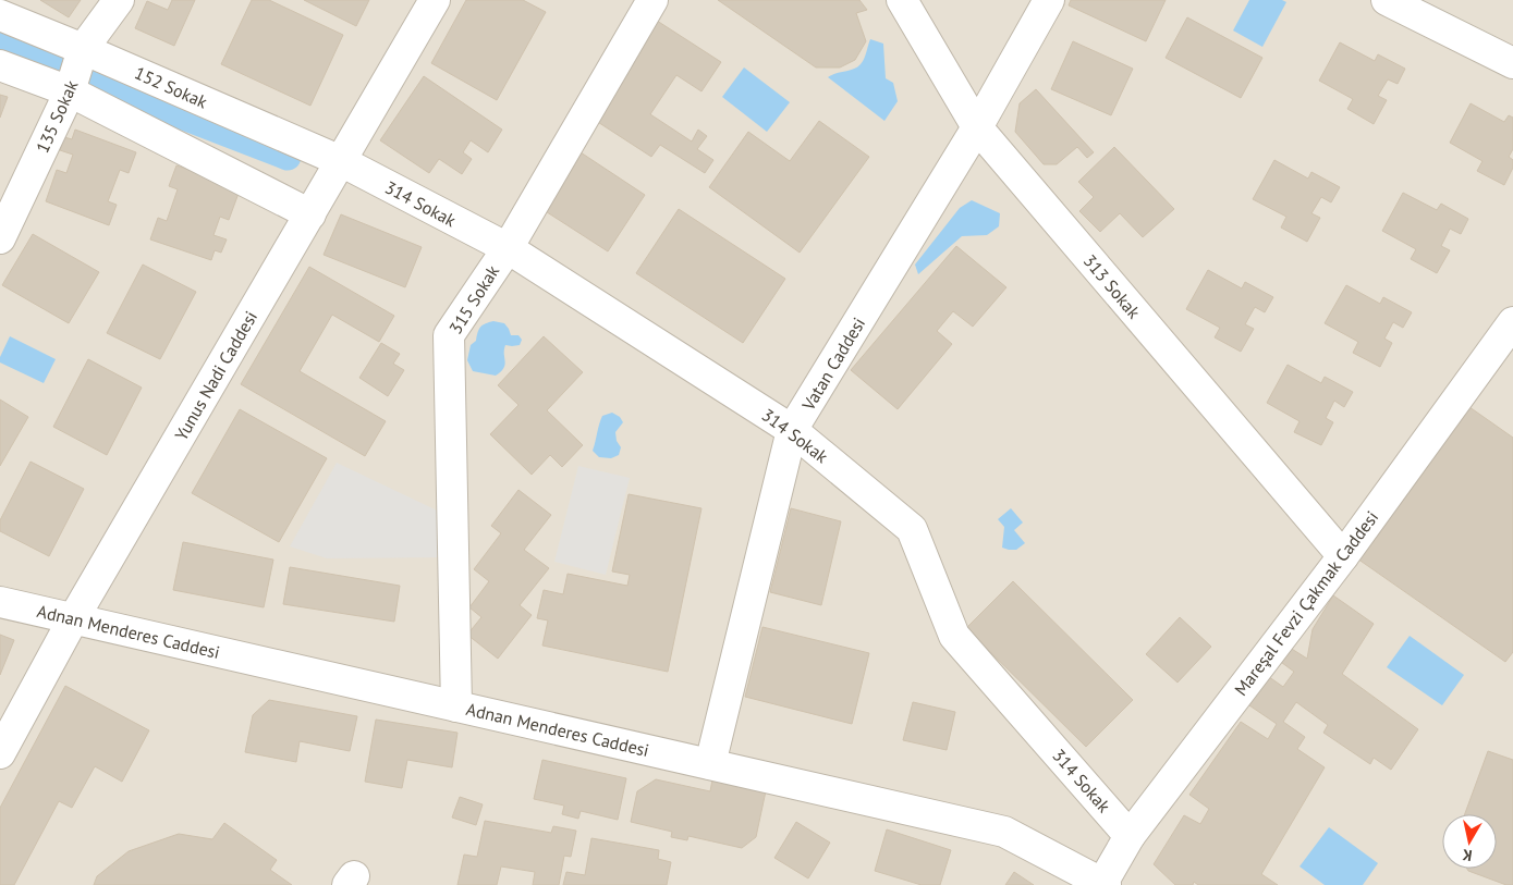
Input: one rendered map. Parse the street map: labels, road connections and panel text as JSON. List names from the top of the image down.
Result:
{
  "streets": {
    "street": [
      "152 Sokak",
      "135 Sokak",
      "314 Sokak",
      "313 Sokak",
      "315 Sokak",
      "Vatan Caddesi",
      "Yunus Nadi Caddesi",
      "Mareşal Fevzi Çakmak Caddesi",
      "Adnan Menderes Caddesi"
    ]
  },
  "crossings": [
    ["152 Sokak", "135 Sokak"],
    ["152 Sokak", "314 Sokak"],
    ["152 Sokak", "Yunus Nadi Caddesi"],
    ["314 Sokak", "315 Sokak"],
    ["314 Sokak", "Vatan Caddesi"],
    ["314 Sokak", "Yunus Nadi Caddesi"],
    ["314 Sokak", "Mareşal Fevzi Çakmak Caddesi"],
    ["313 Sokak", "Vatan Caddesi"],
    ["313 Sokak", "Mareşal Fevzi Çakmak Caddesi"],
    ["315 Sokak", "Adnan Menderes Caddesi"],
    ["Vatan Caddesi", "Adnan Menderes Caddesi"],
    ["Yunus Nadi Caddesi", "Adnan Menderes Caddesi"],
    ["Mareşal Fevzi Çakmak Caddesi", "Adnan Menderes Caddesi"]
  ],
  "north": "bottom"
}
